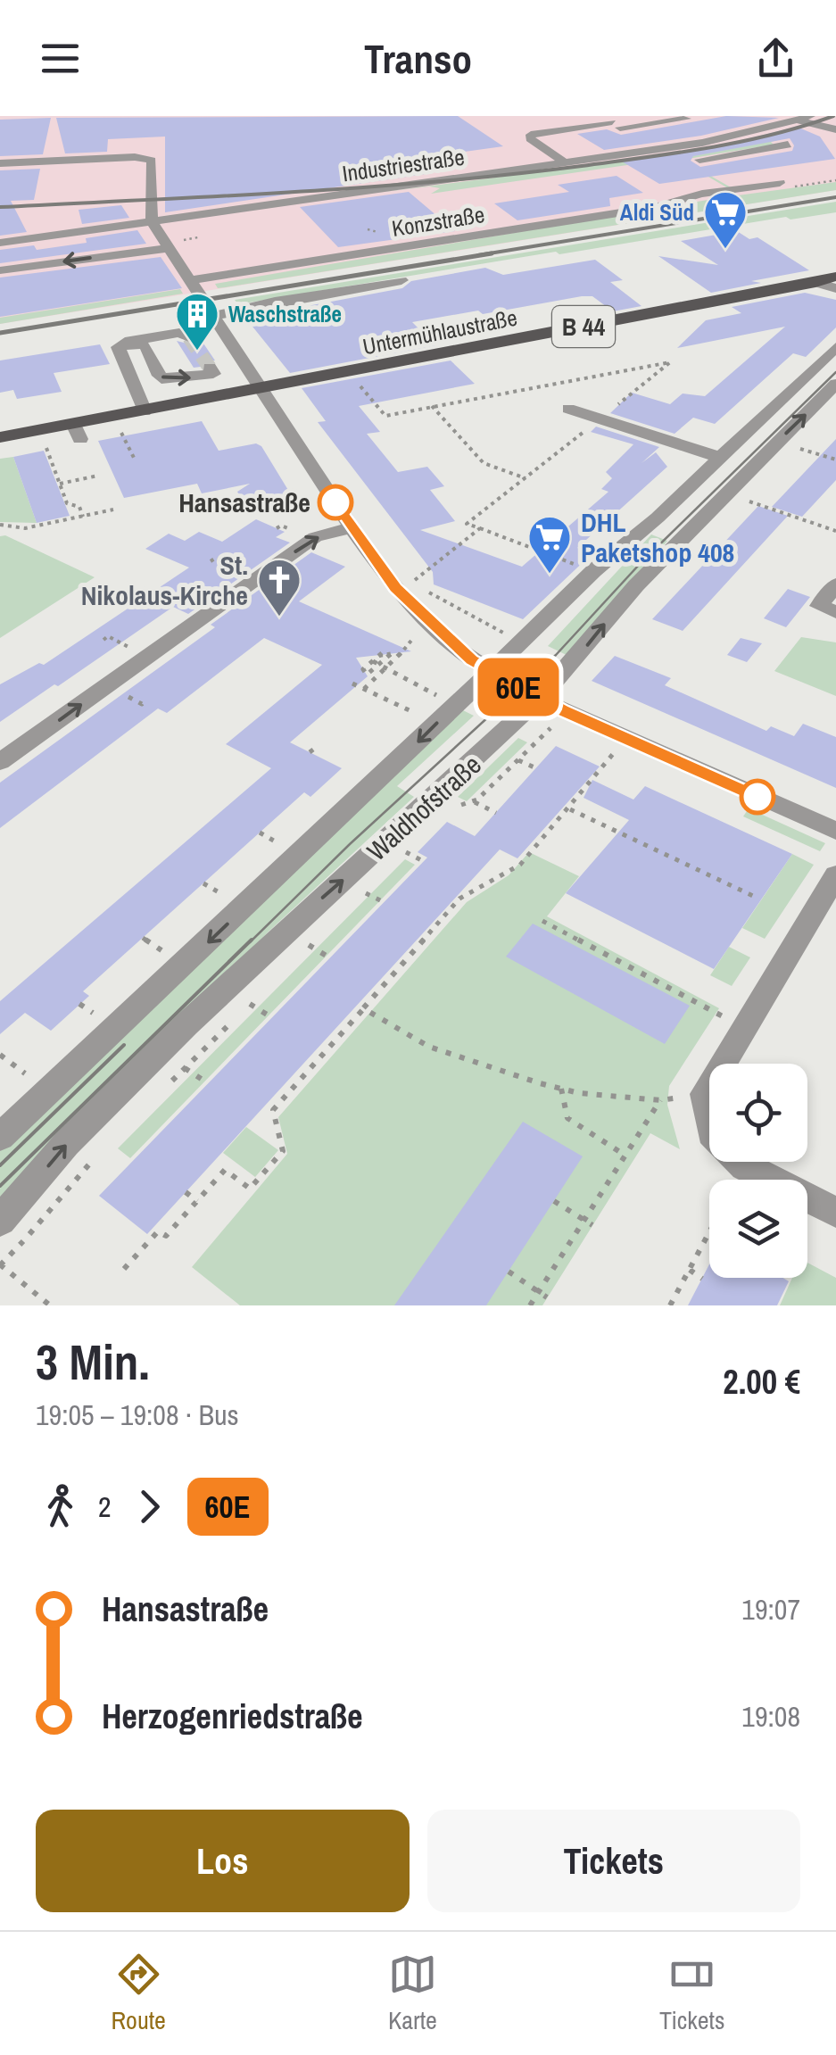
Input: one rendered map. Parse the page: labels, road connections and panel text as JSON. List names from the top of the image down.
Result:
{
  "streets": {
    "main road": ["B 44", "Untermühlaustraße"],
    "street": ["Industriestraße", "Konzstraße", "Waldhofstraße"]
  },
  "places": {
    "supermarket": ["Aldi Süd", "DHL Paketshop 408"],
    "building": ["Waschstraße"],
    "other": ["Hansastraße"],
    "church": ["St. Nikolaus-Kirche"]
  },
  "lines": ["bus line 60E"],
  "page": {
    "header": "Transo",
    "on_map": "60E",
    "heading": ["3 Min.", "19:05 – 19:08 · Bus", "2.00 €"],
    "legs": ["2", "60E"],
    "list": [
      {
        "name": "Hansastraße",
        "value": "19:07"
      },
      {
        "name": "Herzogenriedstraße",
        "value": "19:08"
      }
    ],
    "buttons": ["Los", "Tickets"],
    "tabs": ["Route", "Karte", "Tickets"]
  }
}
